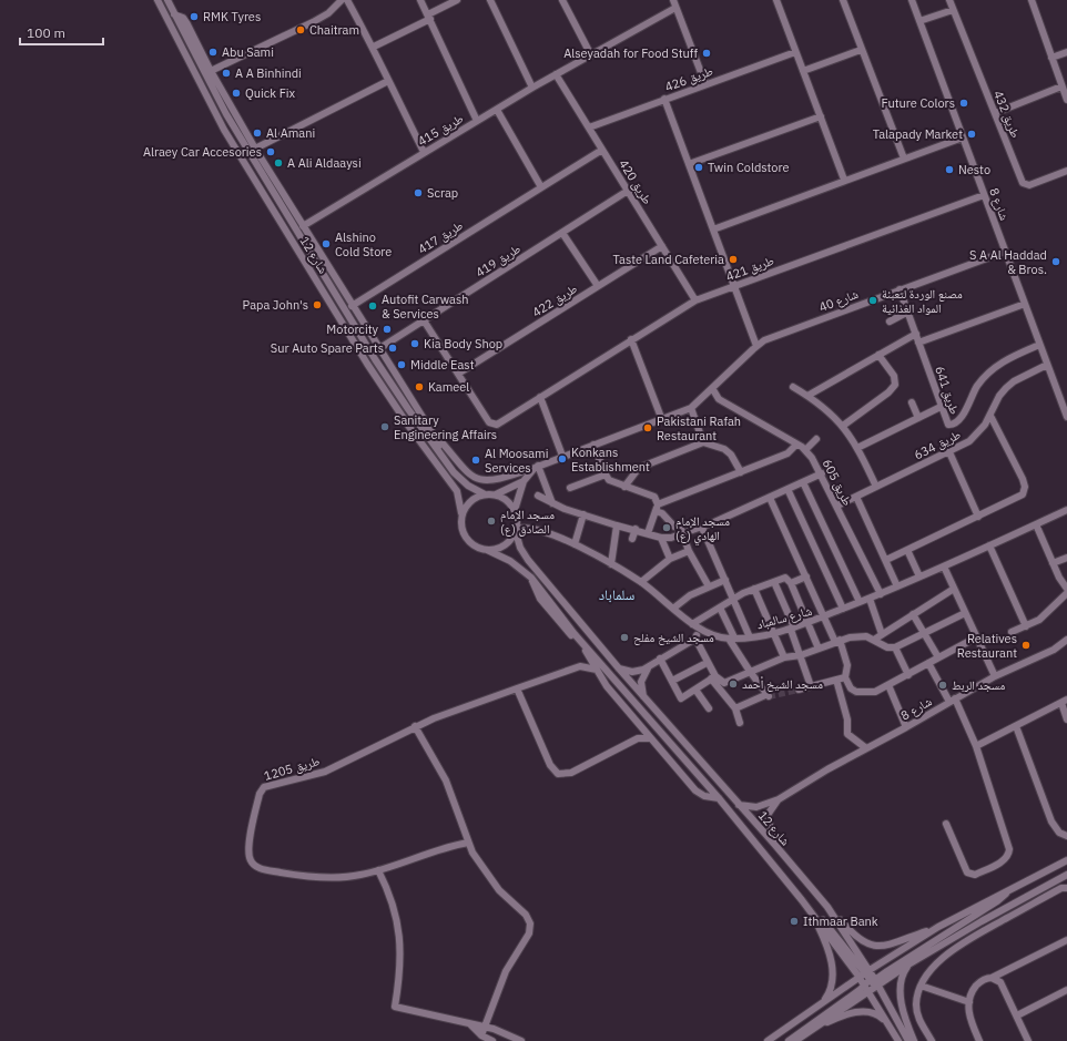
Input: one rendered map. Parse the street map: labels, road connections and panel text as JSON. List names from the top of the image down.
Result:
{
  "streets": {
    "street": [
      "طريق 426",
      "طريق 432",
      "طريق 415",
      "طريق 420",
      "شارع 8",
      "طريق 417",
      "شارع 12",
      "طريق 419",
      "طريق 421",
      "طريق 422",
      "شارع 40",
      "طريق 641",
      "طريق 634",
      "طريق 605",
      "شارع سالمباد",
      "طريق 1205"
    ]
  },
  "crossings": [
    ["طريق 426", "طريق 420"],
    ["طريق 415", "طريق 420"],
    ["طريق 420", "طريق 417"],
    ["طريق 420", "طريق 419"],
    ["طريق 420", "طريق 421"],
    ["طريق 420", "طريق 422"],
    ["شارع 8", "شارع 12"],
    ["شارع 8", "طريق 421"],
    ["شارع 8", "شارع 40"],
    ["شارع 8", "طريق 641"],
    ["شارع 8", "طريق 634"],
    ["شارع 12", "شارع سالمباد"],
    ["طريق 421", "طريق 422"],
    ["شارع 40", "طريق 641"],
    ["شارع 40", "طريق 605"],
    ["طريق 634", "طريق 605"],
    ["طريق 605", "شارع سالمباد"]
  ],
  "districts": ["سلماباد"],
  "places": [
    "RMK Tyres",
    "Chaitram",
    "Abu Sami",
    "Alseyadah for Food Stuff",
    "A A Binhindi",
    "Quick Fix",
    "Future Colors",
    "Al Amani",
    "Talapady Market",
    "Alraey Car Accesories",
    "A Ali Aldaaysi",
    "Twin Coldstore",
    "Nesto",
    "Scrap",
    "Alshino Cold Store",
    "Taste Land Cafeteria",
    "S A Al Haddad & Bros.",
    "مصنع الوردة لتعبئة المواد الغذائية",
    "Papa John's",
    "Autofit Carwash & Services",
    "Motorcity",
    "Kia Body Shop",
    "Sur Auto Spare Parts",
    "Middle East",
    "Kameel",
    "Sanitary Engineering Affairs",
    "Pakistani Rafah Restaurant",
    "Konkans Establishment",
    "Al Moosami Services",
    "مسجد الإمام الصادق (ع)",
    "مسجد الإمام الهادي (ع)",
    "مسجد الشيخ مفلح",
    "Relatives Restaurant",
    "مسجد الشيخ أحمد",
    "مسجد الربط",
    "Ithmaar Bank"
  ],
  "scale_bar": "100 m"
}
